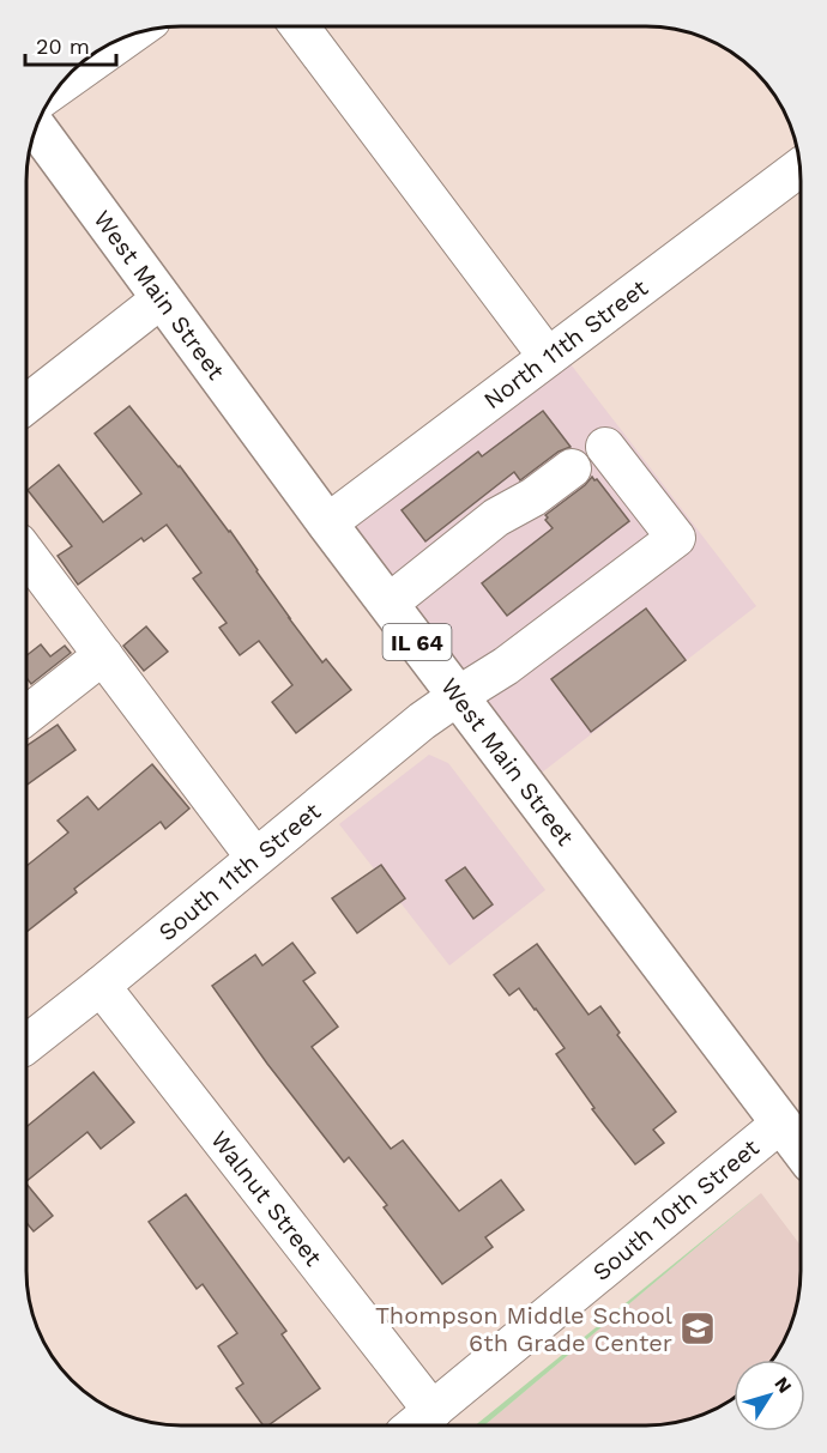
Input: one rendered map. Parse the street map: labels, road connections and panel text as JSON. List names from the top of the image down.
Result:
{
  "streets": {
    "main road": ["West Main Street", "IL 64"],
    "street": [
      "North 11th Street",
      "South 11th Street",
      "Walnut Street",
      "South 10th Street"
    ]
  },
  "crossings": [
    ["West Main Street", "North 11th Street"],
    ["West Main Street", "South 11th Street"],
    ["West Main Street", "South 10th Street"],
    ["South 11th Street", "Walnut Street"],
    ["Walnut Street", "South 10th Street"]
  ],
  "places": {
    "school or university": ["Thompson Middle School 6th Grade Center"]
  },
  "scale_bar": "20 m",
  "north": "top right"
}
